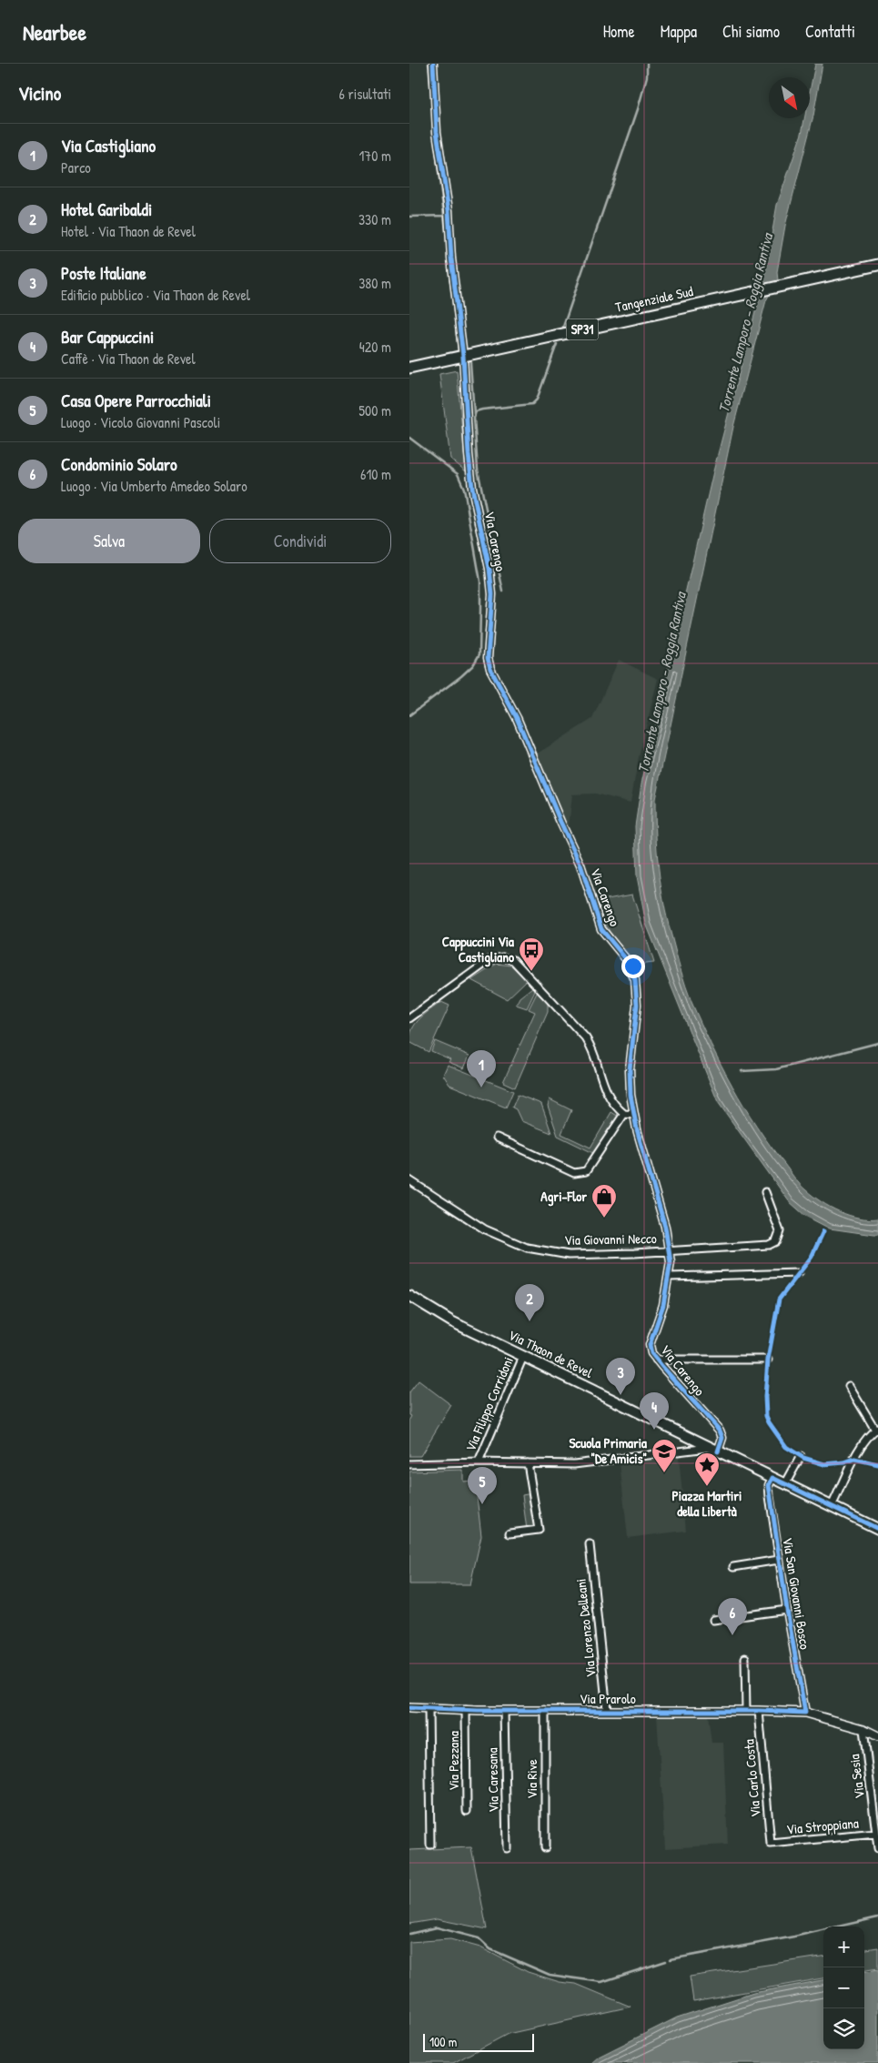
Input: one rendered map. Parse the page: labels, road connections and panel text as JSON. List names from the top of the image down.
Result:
{
  "streets": {
    "main road": ["Tangenziale Sud", "SP31", "Via Thaon de Revel"],
    "street": [
      "Via Carengo",
      "Via Giovanni Necco",
      "Via Filippo Corridoni",
      "Via San Giovanni Bosco",
      "Via Lorenzo Delleani",
      "Via Prarolo",
      "Via Pezzana",
      "Via Sesia",
      "Via Carlo Costa",
      "Via Rive",
      "Via Caresana",
      "Via Stroppiana"
    ]
  },
  "crossings": [
    ["Tangenziale Sud", "Via Carengo"],
    ["Via Carengo", "Via Giovanni Necco"],
    ["Via Carengo", "Via Thaon de Revel"],
    ["Via Thaon de Revel", "Via Filippo Corridoni"],
    ["Via Thaon de Revel", "Via San Giovanni Bosco"],
    ["Via San Giovanni Bosco", "Via Prarolo"],
    ["Via Lorenzo Delleani", "Via Prarolo"],
    ["Via Prarolo", "Via Pezzana"],
    ["Via Prarolo", "Via Sesia"],
    ["Via Prarolo", "Via Carlo Costa"],
    ["Via Prarolo", "Via Rive"],
    ["Via Prarolo", "Via Caresana"],
    ["Via Sesia", "Via Stroppiana"],
    ["Via Carlo Costa", "Via Stroppiana"]
  ],
  "water": ["Torrente Lamporo - Roggia Rantiva"],
  "places": {
    "bus stop": ["Cappuccini Via Castigliano"],
    "shop": ["Agri-Flor"],
    "school or university": ["Scuola Primaria \"De Amicis\""],
    "place": ["Piazza Martiri della Libertà"]
  },
  "scale_bar": "100 m",
  "north": "bottom right",
  "page": {
    "header": "Nearbee",
    "nav": [
      "Home",
      "Mappa",
      "Chi siamo",
      "Contatti"
    ],
    "heading": ["Vicino", "6 risultati"],
    "list": [
      {
        "mark": "1",
        "name": "Via Castigliano",
        "note": "Parco",
        "value": "170 m"
      },
      {
        "mark": "2",
        "name": "Hotel Garibaldi",
        "note": "Hotel · Via Thaon de Revel",
        "value": "330 m"
      },
      {
        "mark": "3",
        "name": "Poste Italiane",
        "note": "Edificio pubblico · Via Thaon de Revel",
        "value": "380 m"
      },
      {
        "mark": "4",
        "name": "Bar Cappuccini",
        "note": "Caffè · Via Thaon de Revel",
        "value": "420 m"
      },
      {
        "mark": "5",
        "name": "Casa Opere Parrocchiali",
        "note": "Luogo · Vicolo Giovanni Pascoli",
        "value": "500 m"
      },
      {
        "mark": "6",
        "name": "Condominio Solaro",
        "note": "Luogo · Via Umberto Amedeo Solaro",
        "value": "610 m"
      }
    ],
    "buttons": ["Salva", "Condividi"],
    "pins": [
      "1",
      "2",
      "3",
      "4",
      "5",
      "6"
    ],
    "map_buttons": ["+", "−"],
    "scale": "100 m"
  }
}
